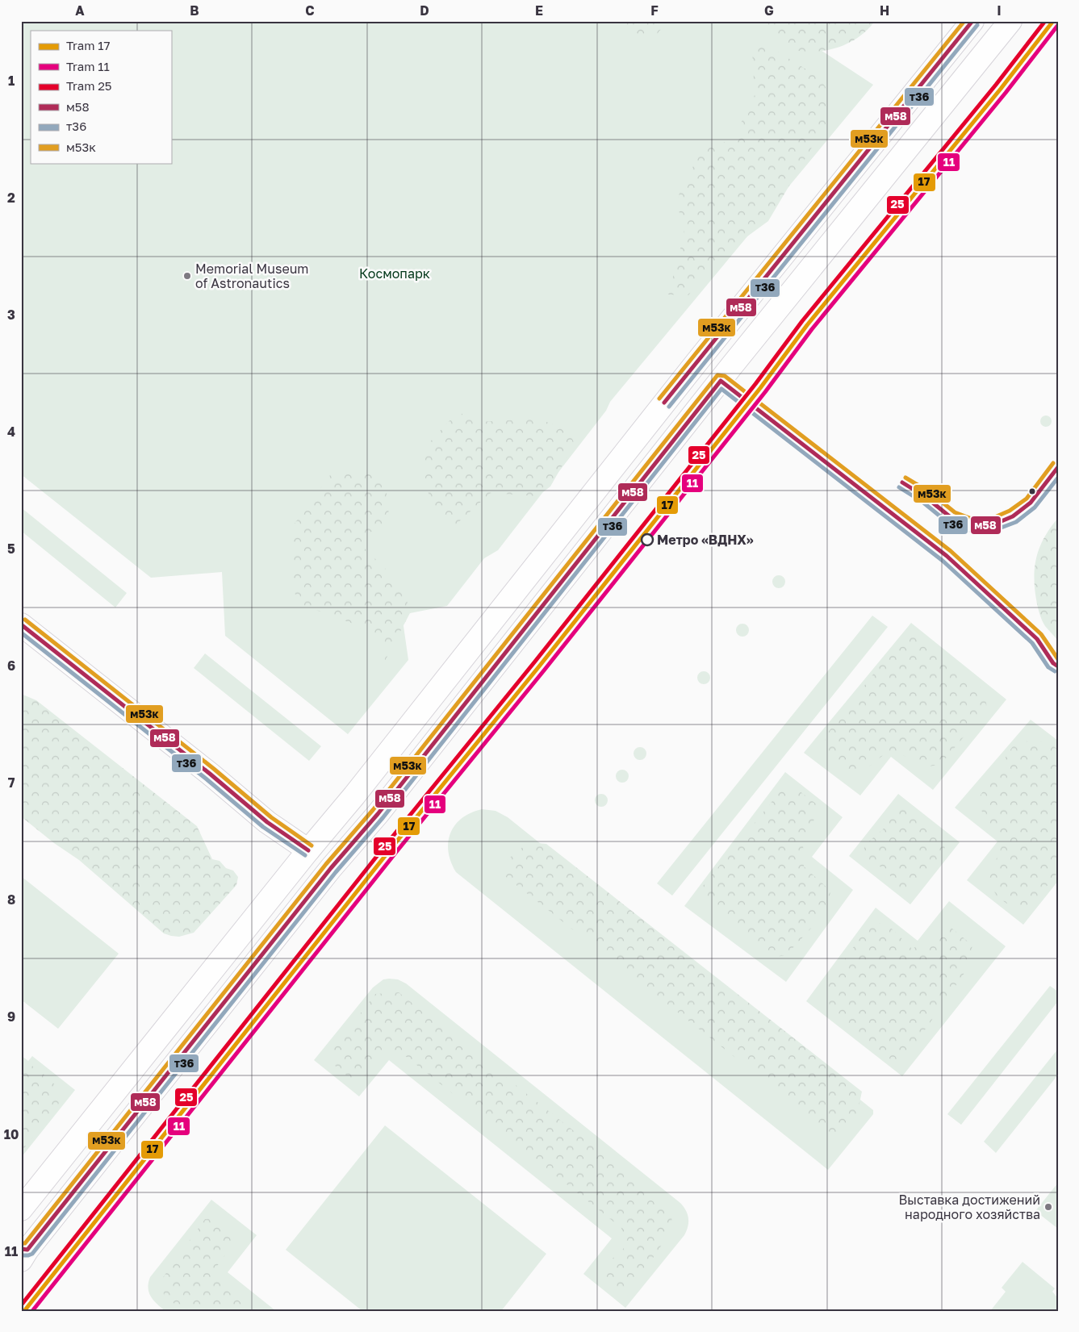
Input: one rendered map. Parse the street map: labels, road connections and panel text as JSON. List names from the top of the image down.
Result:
{
  "parks": ["Космопарк"],
  "places": ["Memorial Museum of Astronautics", "Метро «ВДНХ»", "Выставка достижений народного хозяйства"],
  "lines": [
    "tram line 17",
    "tram line 25",
    "transit line м58",
    "transit line м53к",
    "tram line 11",
    "transit line т36"
  ],
  "legend": [
    "Tram 17",
    "Tram 11",
    "Tram 25",
    "м58",
    "т36",
    "м53к"
  ],
  "grid": {
    "columns": [
      "A",
      "B",
      "C",
      "D",
      "E",
      "F",
      "G",
      "H",
      "I"
    ],
    "rows": [
      "1",
      "2",
      "3",
      "4",
      "5",
      "6",
      "7",
      "8",
      "9",
      "10",
      "11"
    ]
  }
}
